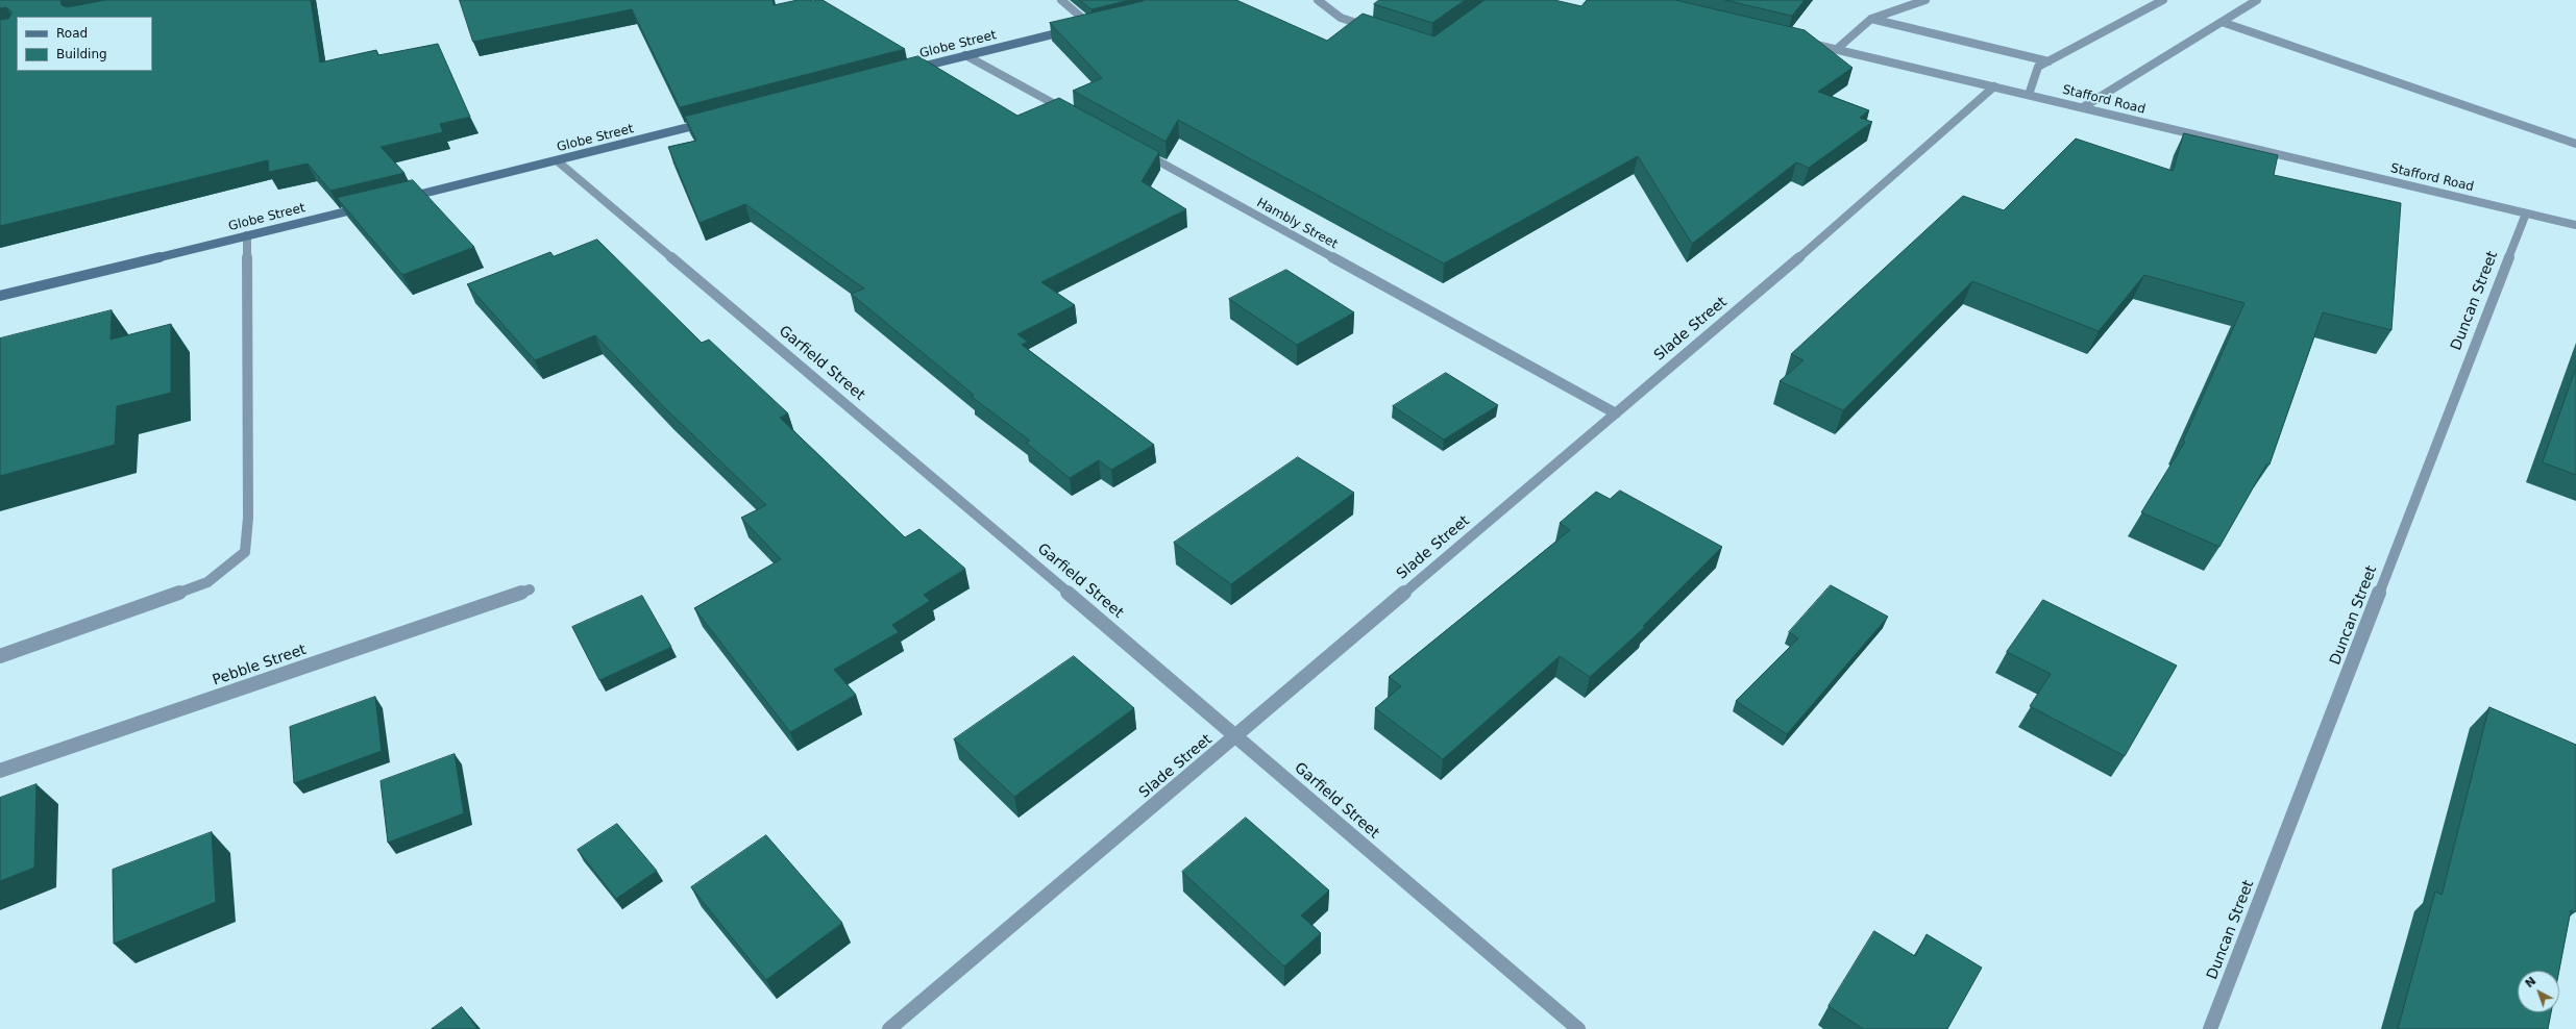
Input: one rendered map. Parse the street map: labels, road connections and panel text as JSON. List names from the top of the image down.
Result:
{
  "streets": {
    "main road": ["Globe Street"],
    "street": [
      "Stafford Road",
      "Hambly Street",
      "Duncan Street",
      "Slade Street",
      "Garfield Street",
      "Pebble Street"
    ]
  },
  "crossings": [
    ["Globe Street", "Garfield Street"],
    ["Stafford Road", "Duncan Street"],
    ["Stafford Road", "Slade Street"],
    ["Hambly Street", "Slade Street"],
    ["Slade Street", "Garfield Street"]
  ],
  "legend": ["Road", "Building"],
  "north": "top left"
}
